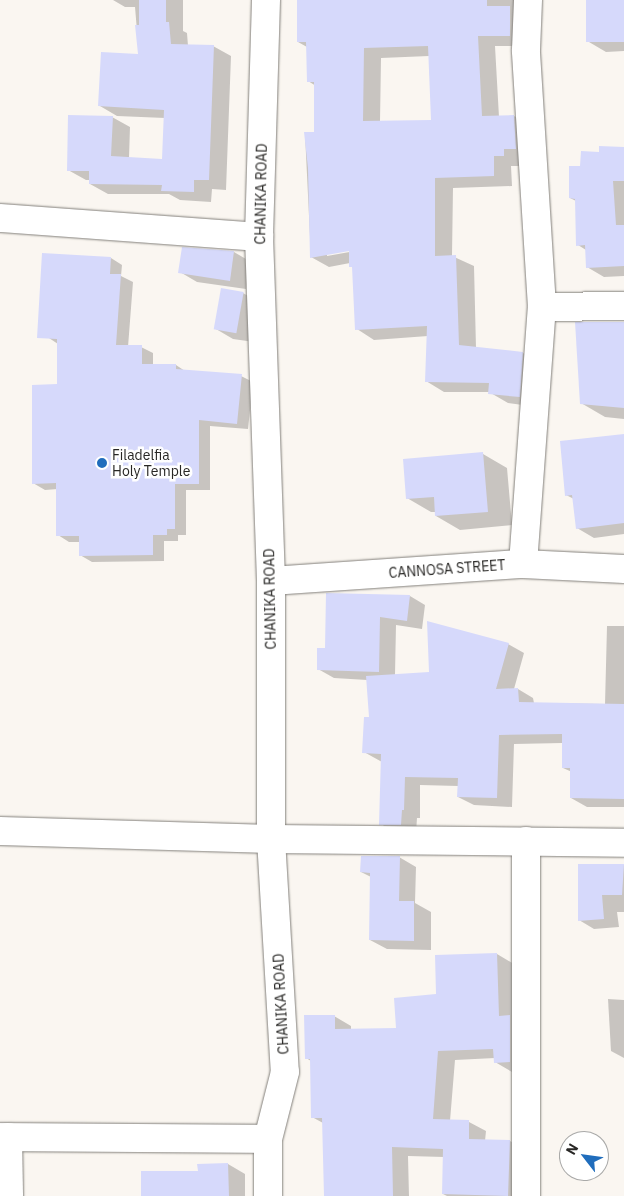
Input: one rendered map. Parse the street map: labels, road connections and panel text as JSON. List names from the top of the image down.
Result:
{
  "streets": {
    "street": ["CHANIKA ROAD", "CANNOSA STREET"]
  },
  "crossings": [
    ["CHANIKA ROAD", "CANNOSA STREET"]
  ],
  "places": ["Filadelfia Holy Temple"],
  "north": "top left"
}
